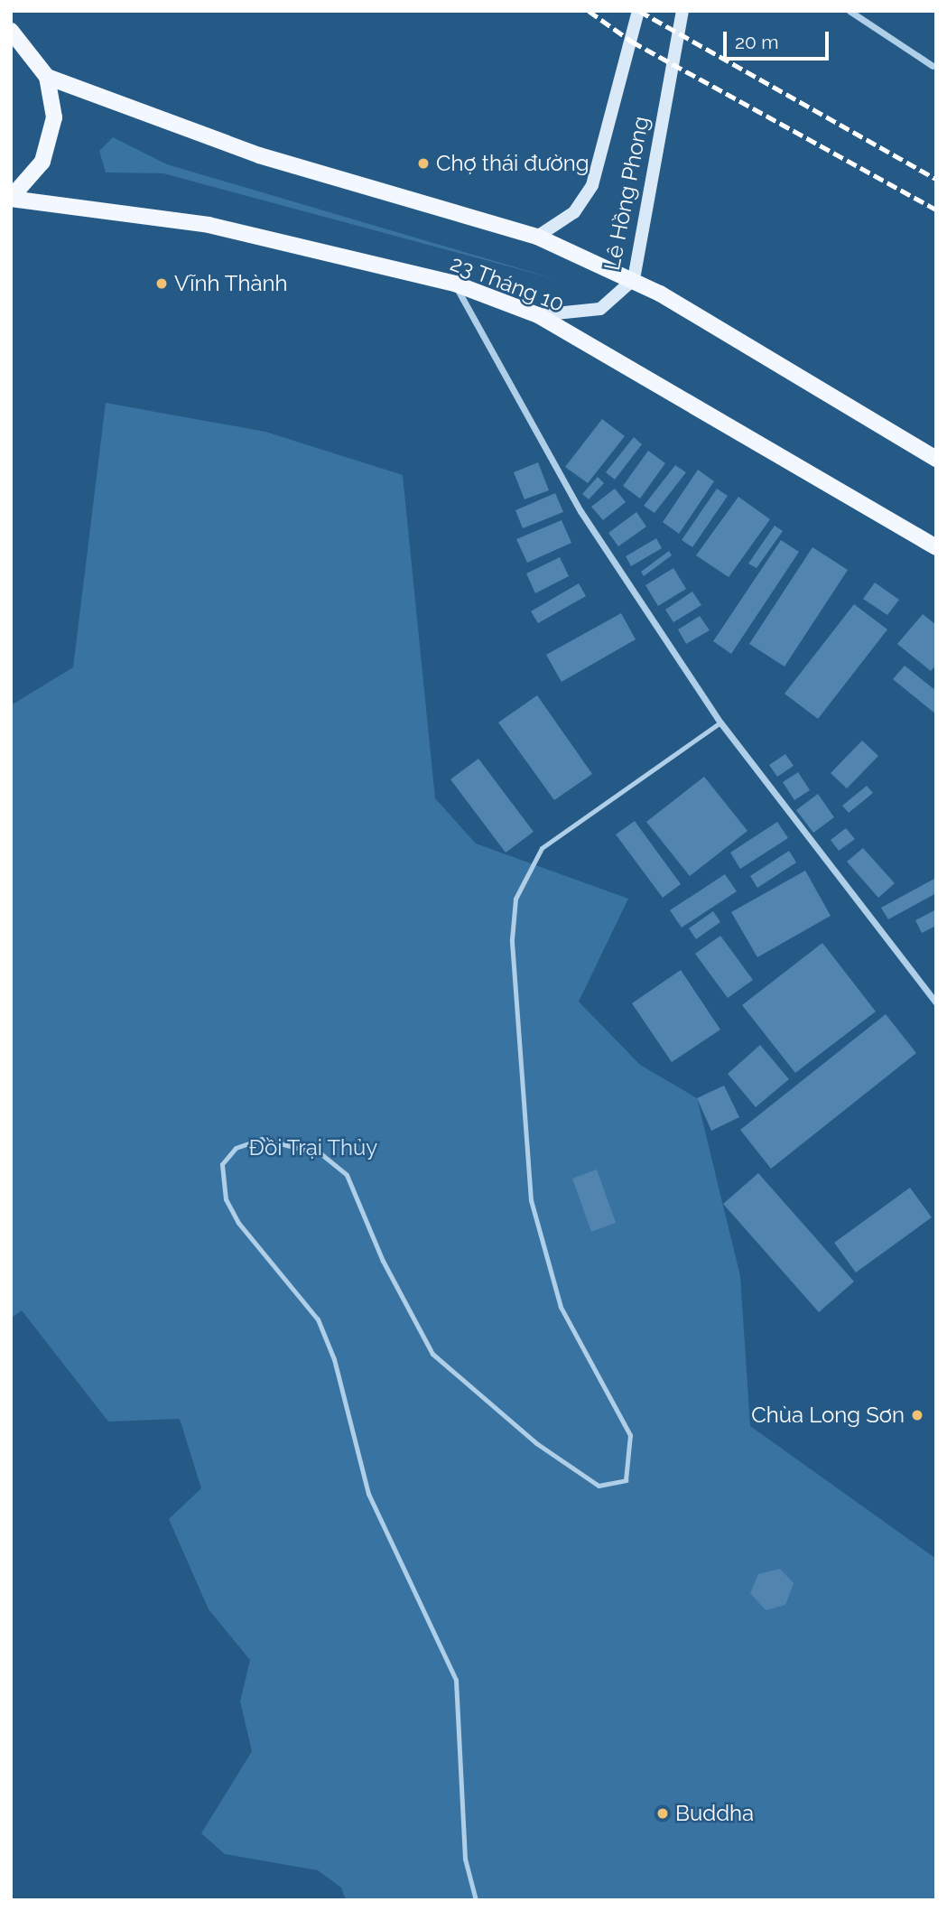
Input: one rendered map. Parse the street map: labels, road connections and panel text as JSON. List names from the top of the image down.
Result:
{
  "streets": {
    "main road": ["Lê Hồng Phong", "23 Tháng 10"]
  },
  "crossings": [
    ["Lê Hồng Phong", "23 Tháng 10"]
  ],
  "parks": ["Đồi Trại Thủy"],
  "places": [
    "Chợ thái đường",
    "Vĩnh Thành",
    "Chùa Long Sơn",
    "Buddha"
  ],
  "scale_bar": "20 m"
}
